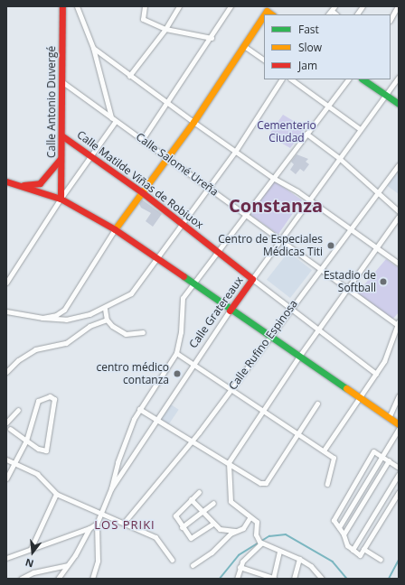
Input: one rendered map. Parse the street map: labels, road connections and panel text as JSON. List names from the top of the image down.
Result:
{
  "streets": {
    "main road": ["Calle Antonio Duvergé", "Calle Matilde Viñas de Robiuox", "Calle Gratereaux"],
    "street": ["Calle Salomé Ureña", "Calle Rufino Espinosa"]
  },
  "crossings": [
    ["Calle Antonio Duvergé", "Calle Salomé Ureña"],
    ["Calle Antonio Duvergé", "Calle Matilde Viñas de Robiuox"],
    ["Calle Salomé Ureña", "Calle Gratereaux"],
    ["Calle Salomé Ureña", "Calle Rufino Espinosa"],
    ["Calle Matilde Viñas de Robiuox", "Calle Gratereaux"],
    ["Calle Matilde Viñas de Robiuox", "Calle Rufino Espinosa"]
  ],
  "districts": ["Constanza", "LOS PRIKI"],
  "parks": ["Cementerio Ciudad"],
  "places": ["Centro de Especiales Médicas Titi", "Estadio de Softball", "centro médico contanza"],
  "legend": ["Fast", "Slow", "Jam"],
  "north": "bottom"
}
